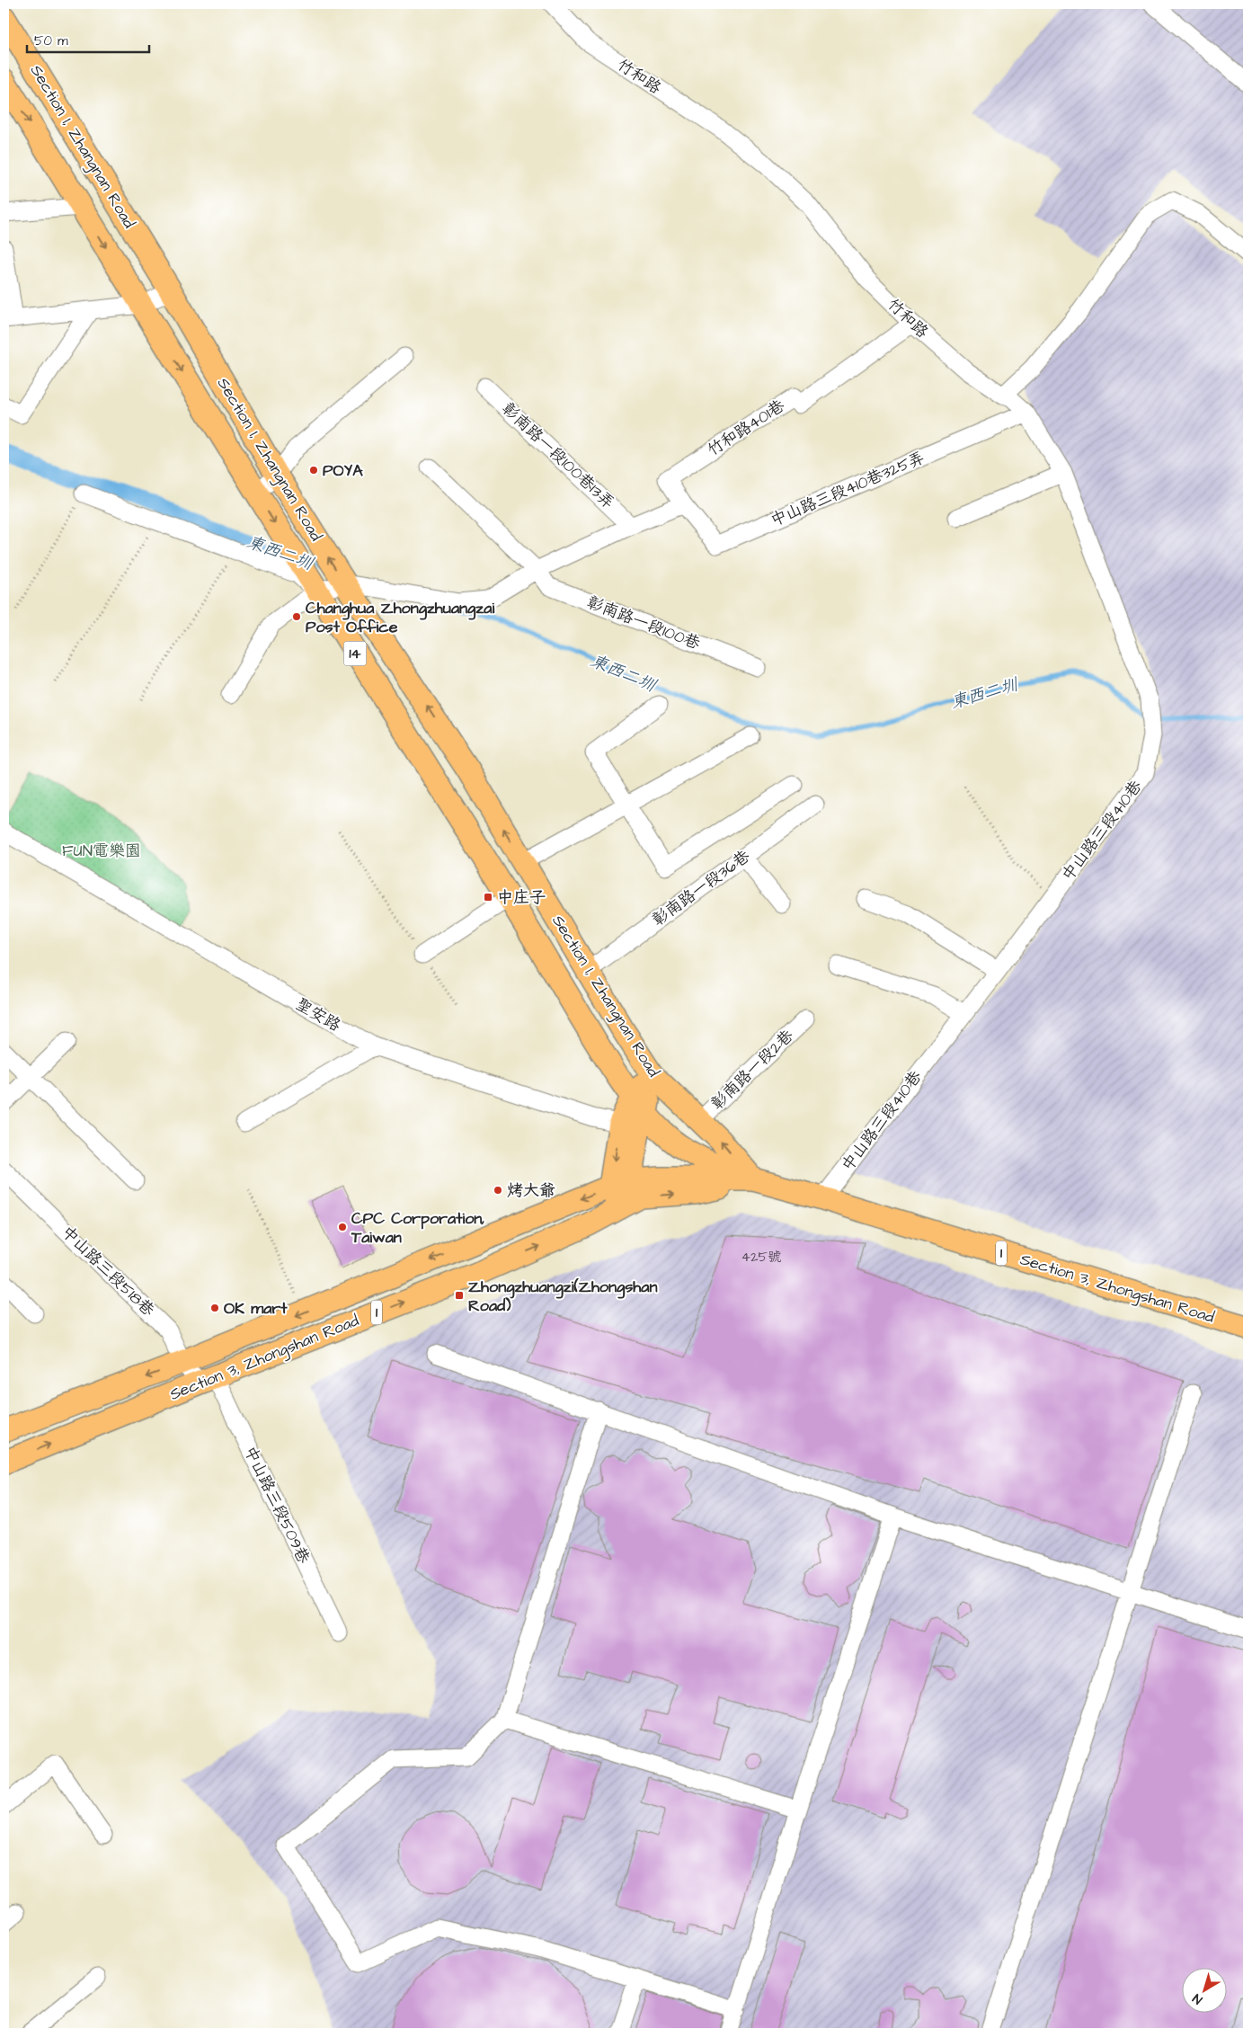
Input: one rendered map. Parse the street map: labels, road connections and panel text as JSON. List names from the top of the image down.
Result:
{
  "streets": {
    "main road": [
      "Section 1, Zhangnan Road",
      "14",
      "1",
      "Section 3, Zhongshan Road"
    ],
    "street": [
      "竹和路",
      "竹和路401巷",
      "彰南路一段100巷13弄",
      "中山路三段410巷325弄",
      "彰南路一段100巷",
      "中山路三段410巷",
      "彰南路一段36巷",
      "聖安路",
      "彰南路一段2巷",
      "中山路三段518巷",
      "中山路三段509巷"
    ]
  },
  "crossings": [
    ["竹和路", "竹和路401巷"],
    ["竹和路", "中山路三段410巷"],
    ["Section 1, Zhangnan Road", "彰南路一段36巷"],
    ["Section 1, Zhangnan Road", "彰南路一段2巷"],
    ["Section 1, Zhangnan Road", "Section 3, Zhongshan Road"],
    ["竹和路401巷", "中山路三段410巷325弄"],
    ["中山路三段410巷325弄", "中山路三段410巷"],
    ["中山路三段410巷", "Section 3, Zhongshan Road"],
    ["中山路三段518巷", "Section 3, Zhongshan Road"],
    ["中山路三段518巷", "中山路三段509巷"],
    ["Section 3, Zhongshan Road", "中山路三段509巷"]
  ],
  "water": ["東西二圳"],
  "parks": ["FUN電樂園"],
  "places": {
    "other": [
      "POYA",
      "Changhua Zhongzhuangzai Post Office",
      "烤大爺",
      "CPC Corporation, Taiwan",
      "OK mart"
    ],
    "transit": ["中庄子", "Zhongzhuangzi(Zhongshan Road)"]
  },
  "house_numbers": ["425號"],
  "scale_bar": "50 m",
  "north": "bottom left"
}
